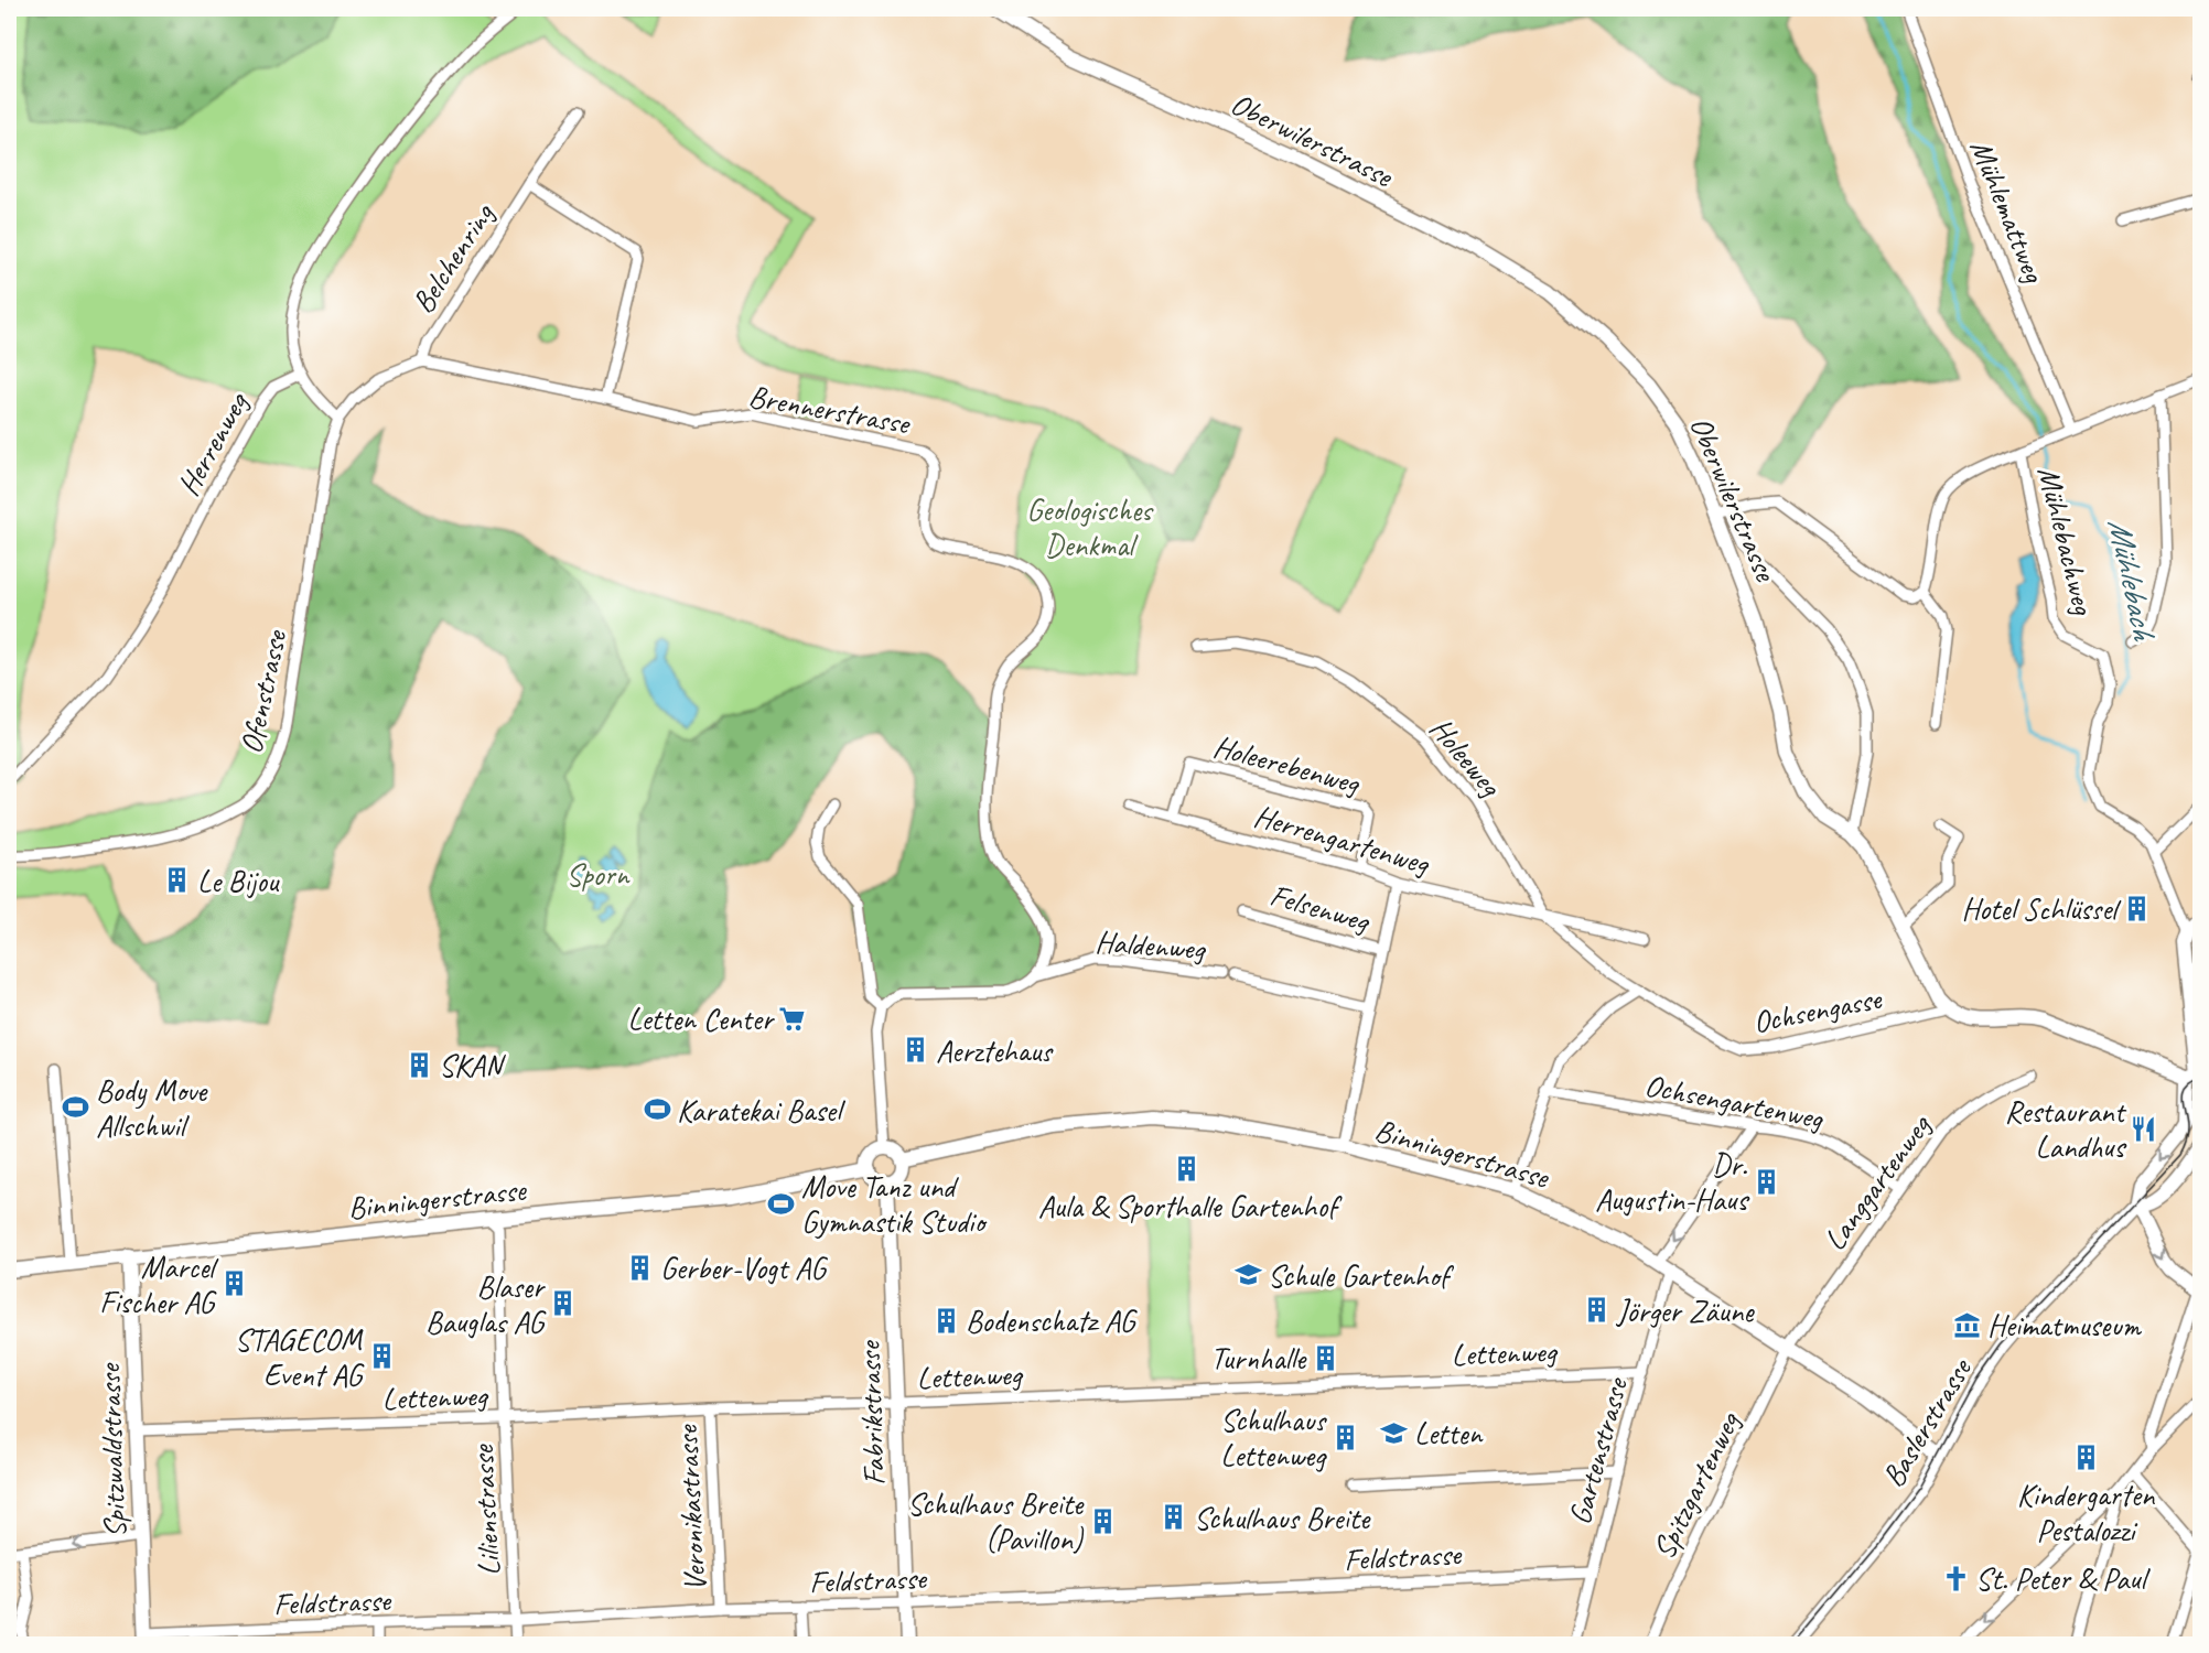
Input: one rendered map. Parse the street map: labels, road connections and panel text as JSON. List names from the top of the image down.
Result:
{
  "streets": {
    "street": [
      "Oberwilerstrasse",
      "Mühlemattweg",
      "Belchenring",
      "Brennerstrasse",
      "Herrenweg",
      "Mühlebachweg",
      "Ofenstrasse",
      "Holeeweg",
      "Holeerebenweg",
      "Herrengartenweg",
      "Felsenweg",
      "Haldenweg",
      "Ochsengasse",
      "Ochsengartenweg",
      "Binningerstrasse",
      "Langgartenweg",
      "Lettenweg",
      "Fabrikstrasse",
      "Baslerstrasse",
      "Spitzwaldstrasse",
      "Gartenstrasse",
      "Spitzgartenweg",
      "Veronikastrasse",
      "Lilienstrasse",
      "Feldstrasse"
    ]
  },
  "crossings": [
    ["Oberwilerstrasse", "Ochsengasse"],
    ["Belchenring", "Brennerstrasse"],
    ["Belchenring", "Ofenstrasse"],
    ["Brennerstrasse", "Haldenweg"],
    ["Holeeweg", "Herrengartenweg"],
    ["Holeeweg", "Ochsengasse"],
    ["Holeerebenweg", "Herrengartenweg"],
    ["Herrengartenweg", "Felsenweg"],
    ["Felsenweg", "Binningerstrasse"],
    ["Ochsengartenweg", "Langgartenweg"],
    ["Binningerstrasse", "Langgartenweg"],
    ["Binningerstrasse", "Fabrikstrasse"],
    ["Binningerstrasse", "Baslerstrasse"],
    ["Binningerstrasse", "Spitzwaldstrasse"],
    ["Binningerstrasse", "Gartenstrasse"],
    ["Binningerstrasse", "Spitzgartenweg"],
    ["Binningerstrasse", "Lilienstrasse"],
    ["Langgartenweg", "Spitzgartenweg"],
    ["Lettenweg", "Fabrikstrasse"],
    ["Lettenweg", "Spitzwaldstrasse"],
    ["Lettenweg", "Gartenstrasse"],
    ["Lettenweg", "Veronikastrasse"],
    ["Lettenweg", "Lilienstrasse"],
    ["Fabrikstrasse", "Feldstrasse"],
    ["Spitzwaldstrasse", "Feldstrasse"],
    ["Gartenstrasse", "Feldstrasse"],
    ["Veronikastrasse", "Feldstrasse"],
    ["Lilienstrasse", "Feldstrasse"]
  ],
  "water": ["Mühlebach"],
  "parks": ["Geologisches Denkmal", "Sporn"],
  "places": {
    "building": [
      "Le Bijou",
      "Hotel Schlüssel",
      "Aerztehaus",
      "SKAN",
      "Aula & Sporthalle Gartenhof",
      "Dr. Augustin-Haus",
      "Gerber-Vogt AG",
      "Marcel Fischer AG",
      "Blaser Bauglas AG",
      "Jörger Zäune",
      "Bodenschatz AG",
      "STAGECOM Event AG",
      "Turnhalle",
      "Schulhaus Lettenweg",
      "Kindergarten Pestalozzi",
      "Schulhaus Breite",
      "Schulhaus Breite (Pavillon)"
    ],
    "supermarket": ["Letten Center"],
    "sports": ["Body Move Allschwil", "Karatekai Basel", "Move Tanz und Gymnastik Studio"],
    "restaurant": ["Restaurant Landhus"],
    "school or university": ["Schule Gartenhof", "Letten"],
    "museum": ["Heimatmuseum"],
    "church": ["St. Peter & Paul"]
  }
}
